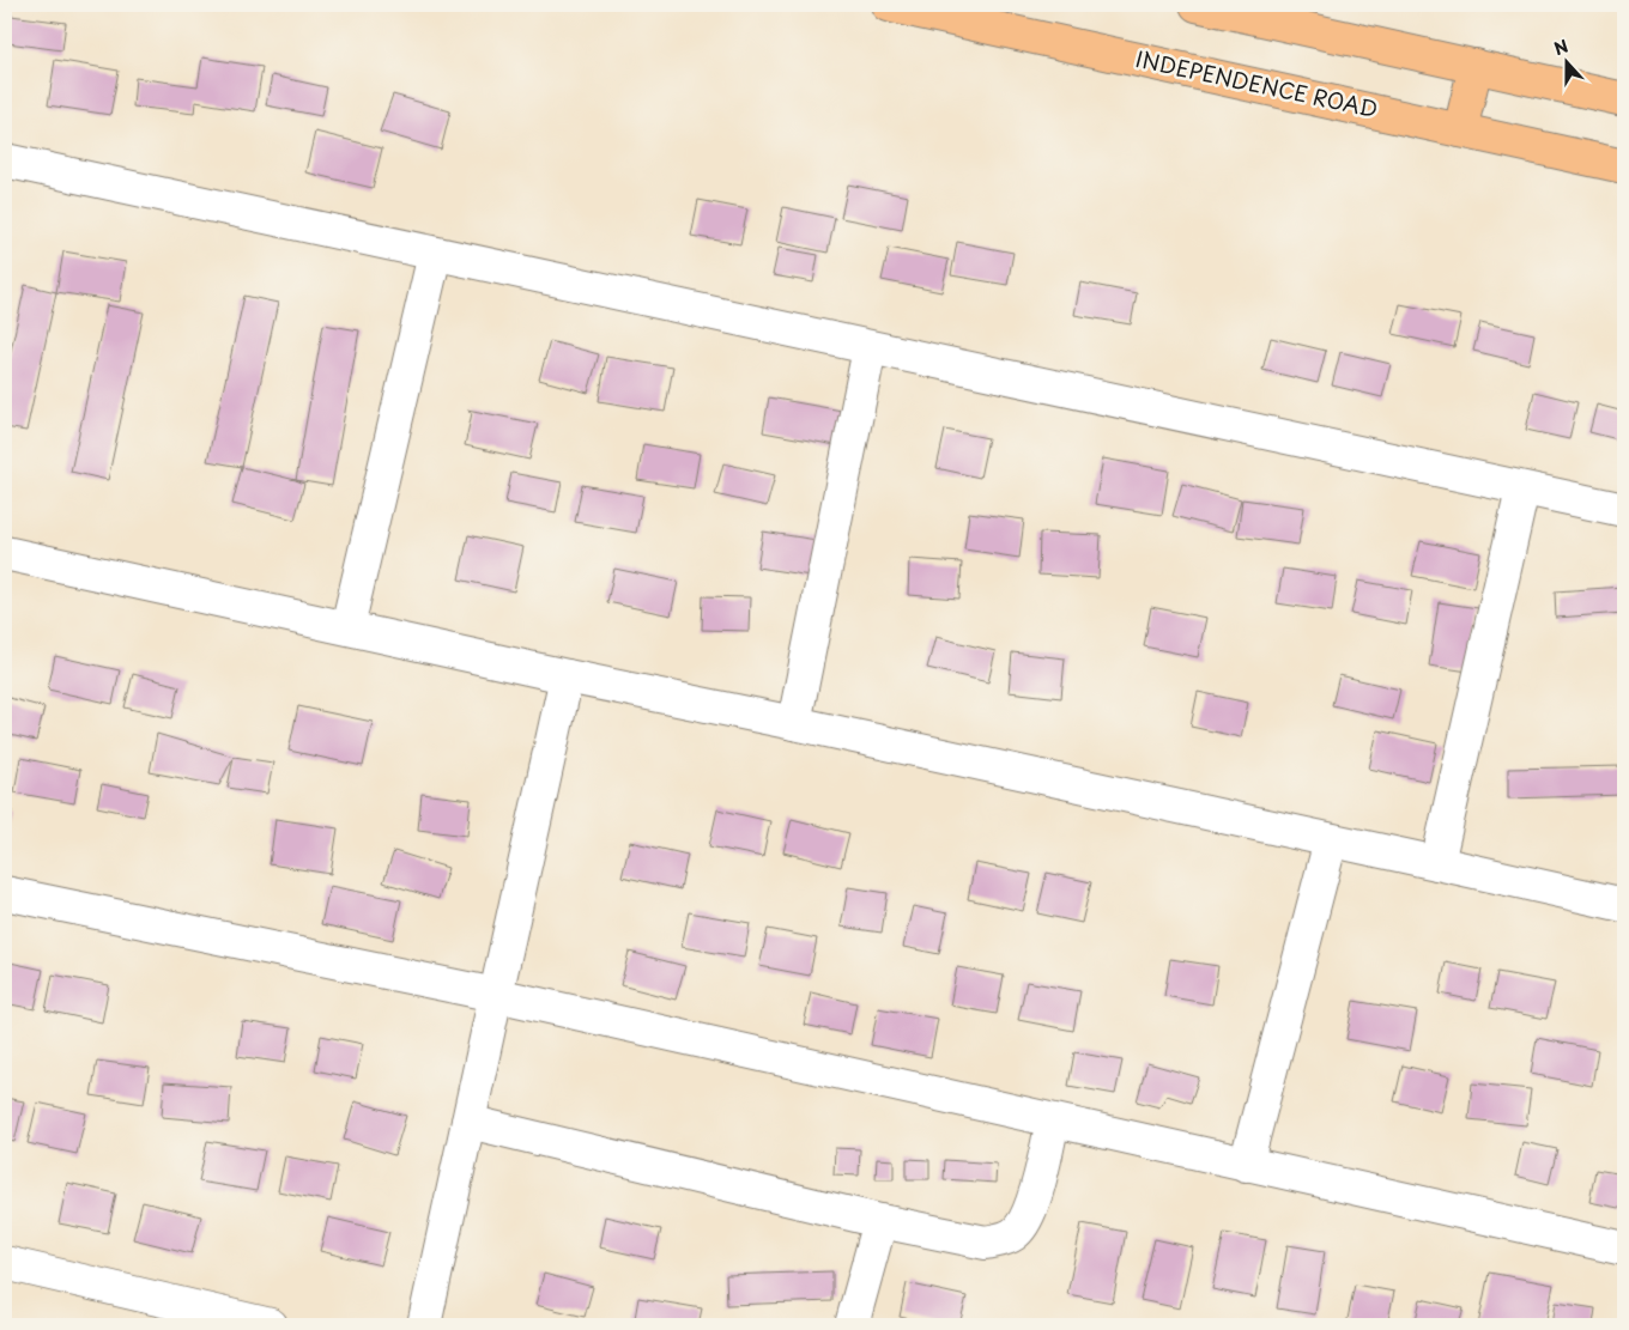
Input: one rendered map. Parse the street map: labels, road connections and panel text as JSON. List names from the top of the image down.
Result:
{
  "streets": {
    "main road": ["INDEPENDENCE ROAD"]
  },
  "north": "top"
}
